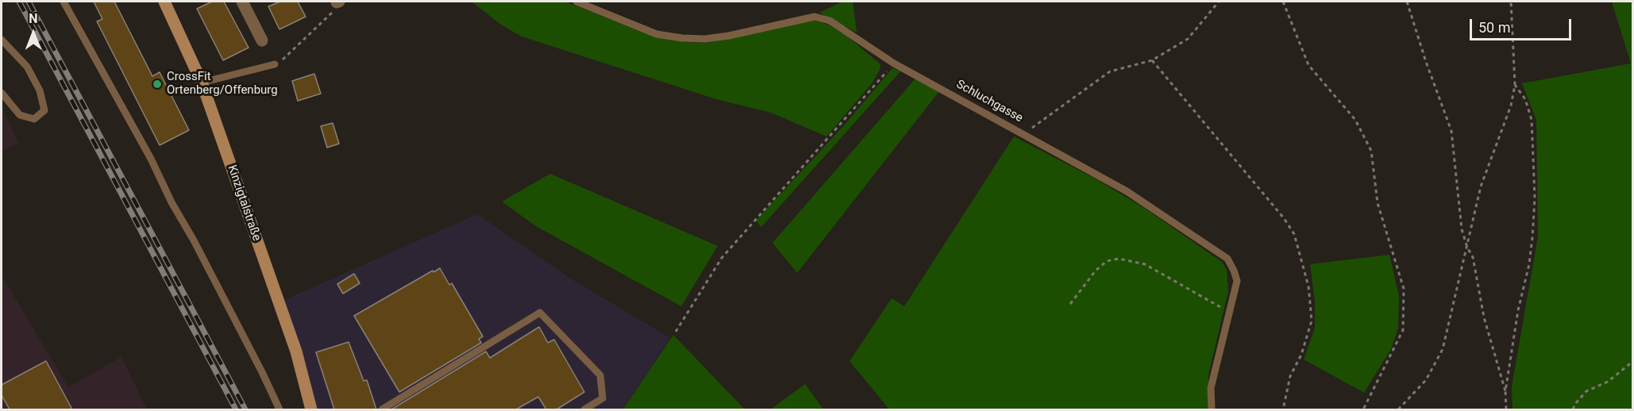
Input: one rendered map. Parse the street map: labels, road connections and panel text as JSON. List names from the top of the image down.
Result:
{
  "streets": {
    "main road": ["Kinzigtalstraße"],
    "lane": ["Schluchgasse"]
  },
  "places": ["CrossFit Ortenberg/Offenburg"],
  "scale_bar": "50 m",
  "north": "top"
}
